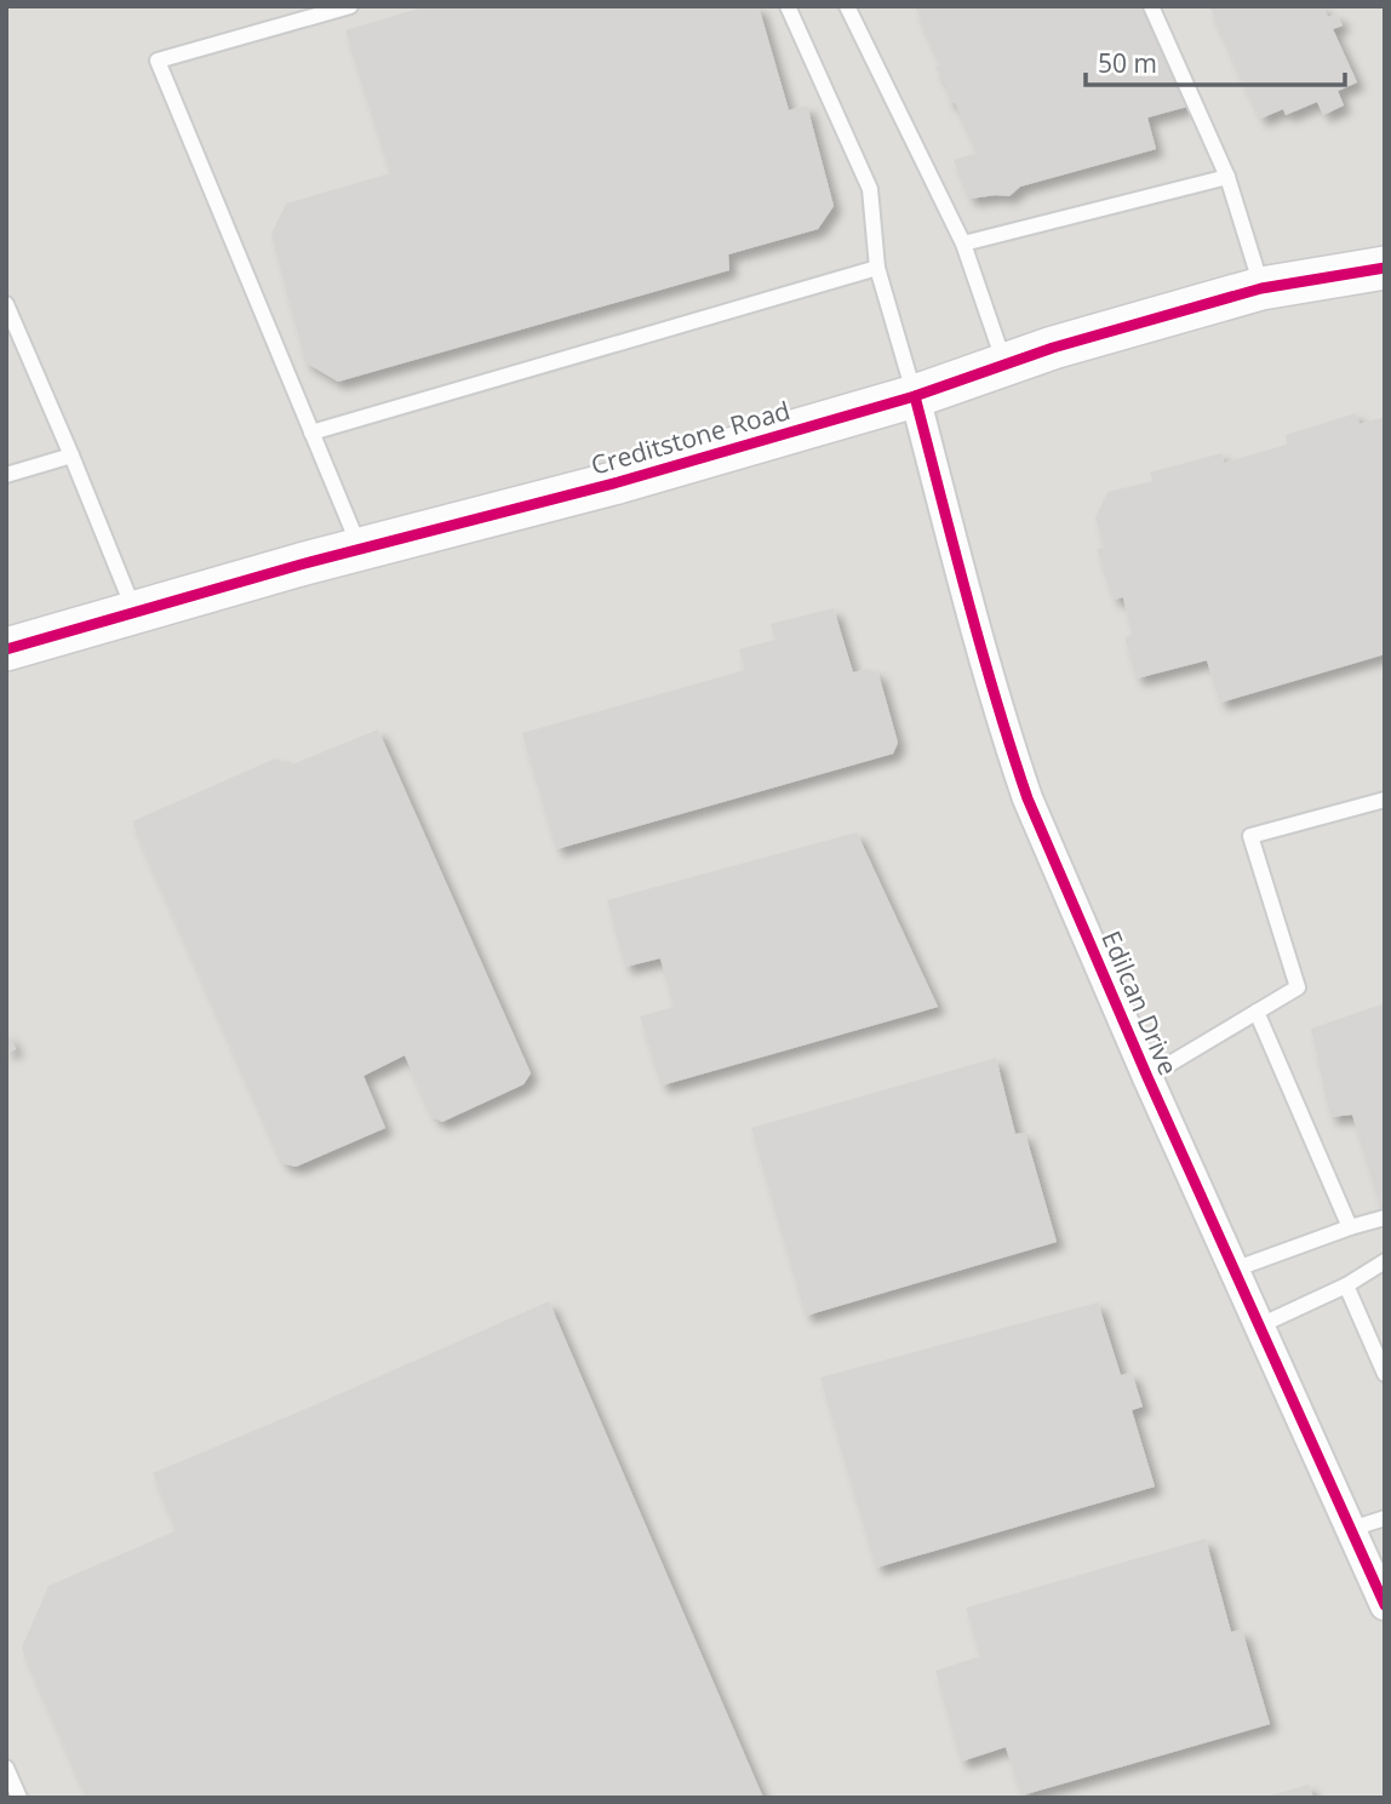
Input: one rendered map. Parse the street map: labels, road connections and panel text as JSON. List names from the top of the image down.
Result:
{
  "streets": {
    "street": ["Creditstone Road", "Edilcan Drive"]
  },
  "crossings": [
    ["Creditstone Road", "Edilcan Drive"]
  ],
  "scale_bar": "50 m"
}
